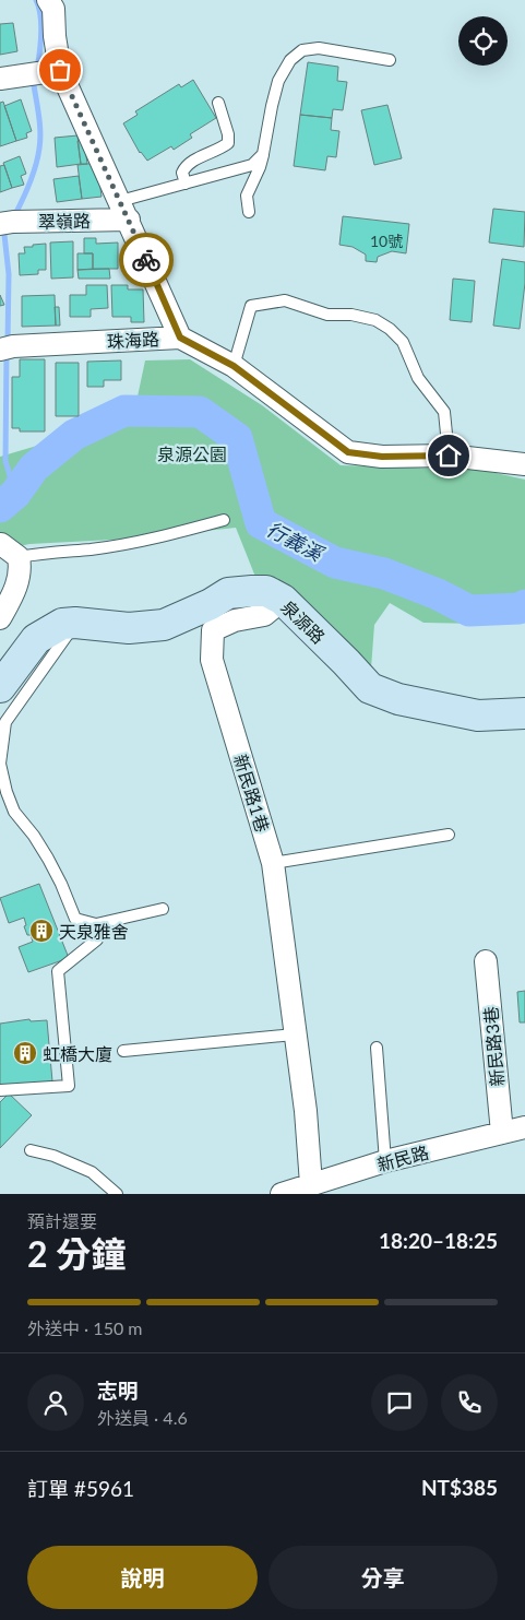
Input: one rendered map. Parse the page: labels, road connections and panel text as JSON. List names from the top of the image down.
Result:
{
  "streets": {
    "street": [
      "翠嶺路",
      "珠海路",
      "泉源路",
      "新民路1巷",
      "新民路3巷",
      "新民路"
    ]
  },
  "crossings": [
    ["泉源路", "新民路1巷"],
    ["新民路1巷", "新民路"],
    ["新民路3巷", "新民路"]
  ],
  "water": ["行義溪"],
  "parks": ["泉源公園"],
  "places": {
    "building": ["天泉雅舍", "虹橋大廈"]
  },
  "house_numbers": ["10號"],
  "page": {
    "heading": ["2 分鐘", "預計還要", "18:20–18:25"],
    "panel": [
      "志明",
      "外送員 · 4.6",
      "訂單 #5961",
      "NT$385"
    ],
    "bar": "外送中 · 150 m",
    "buttons": ["說明", "分享"]
  }
}
